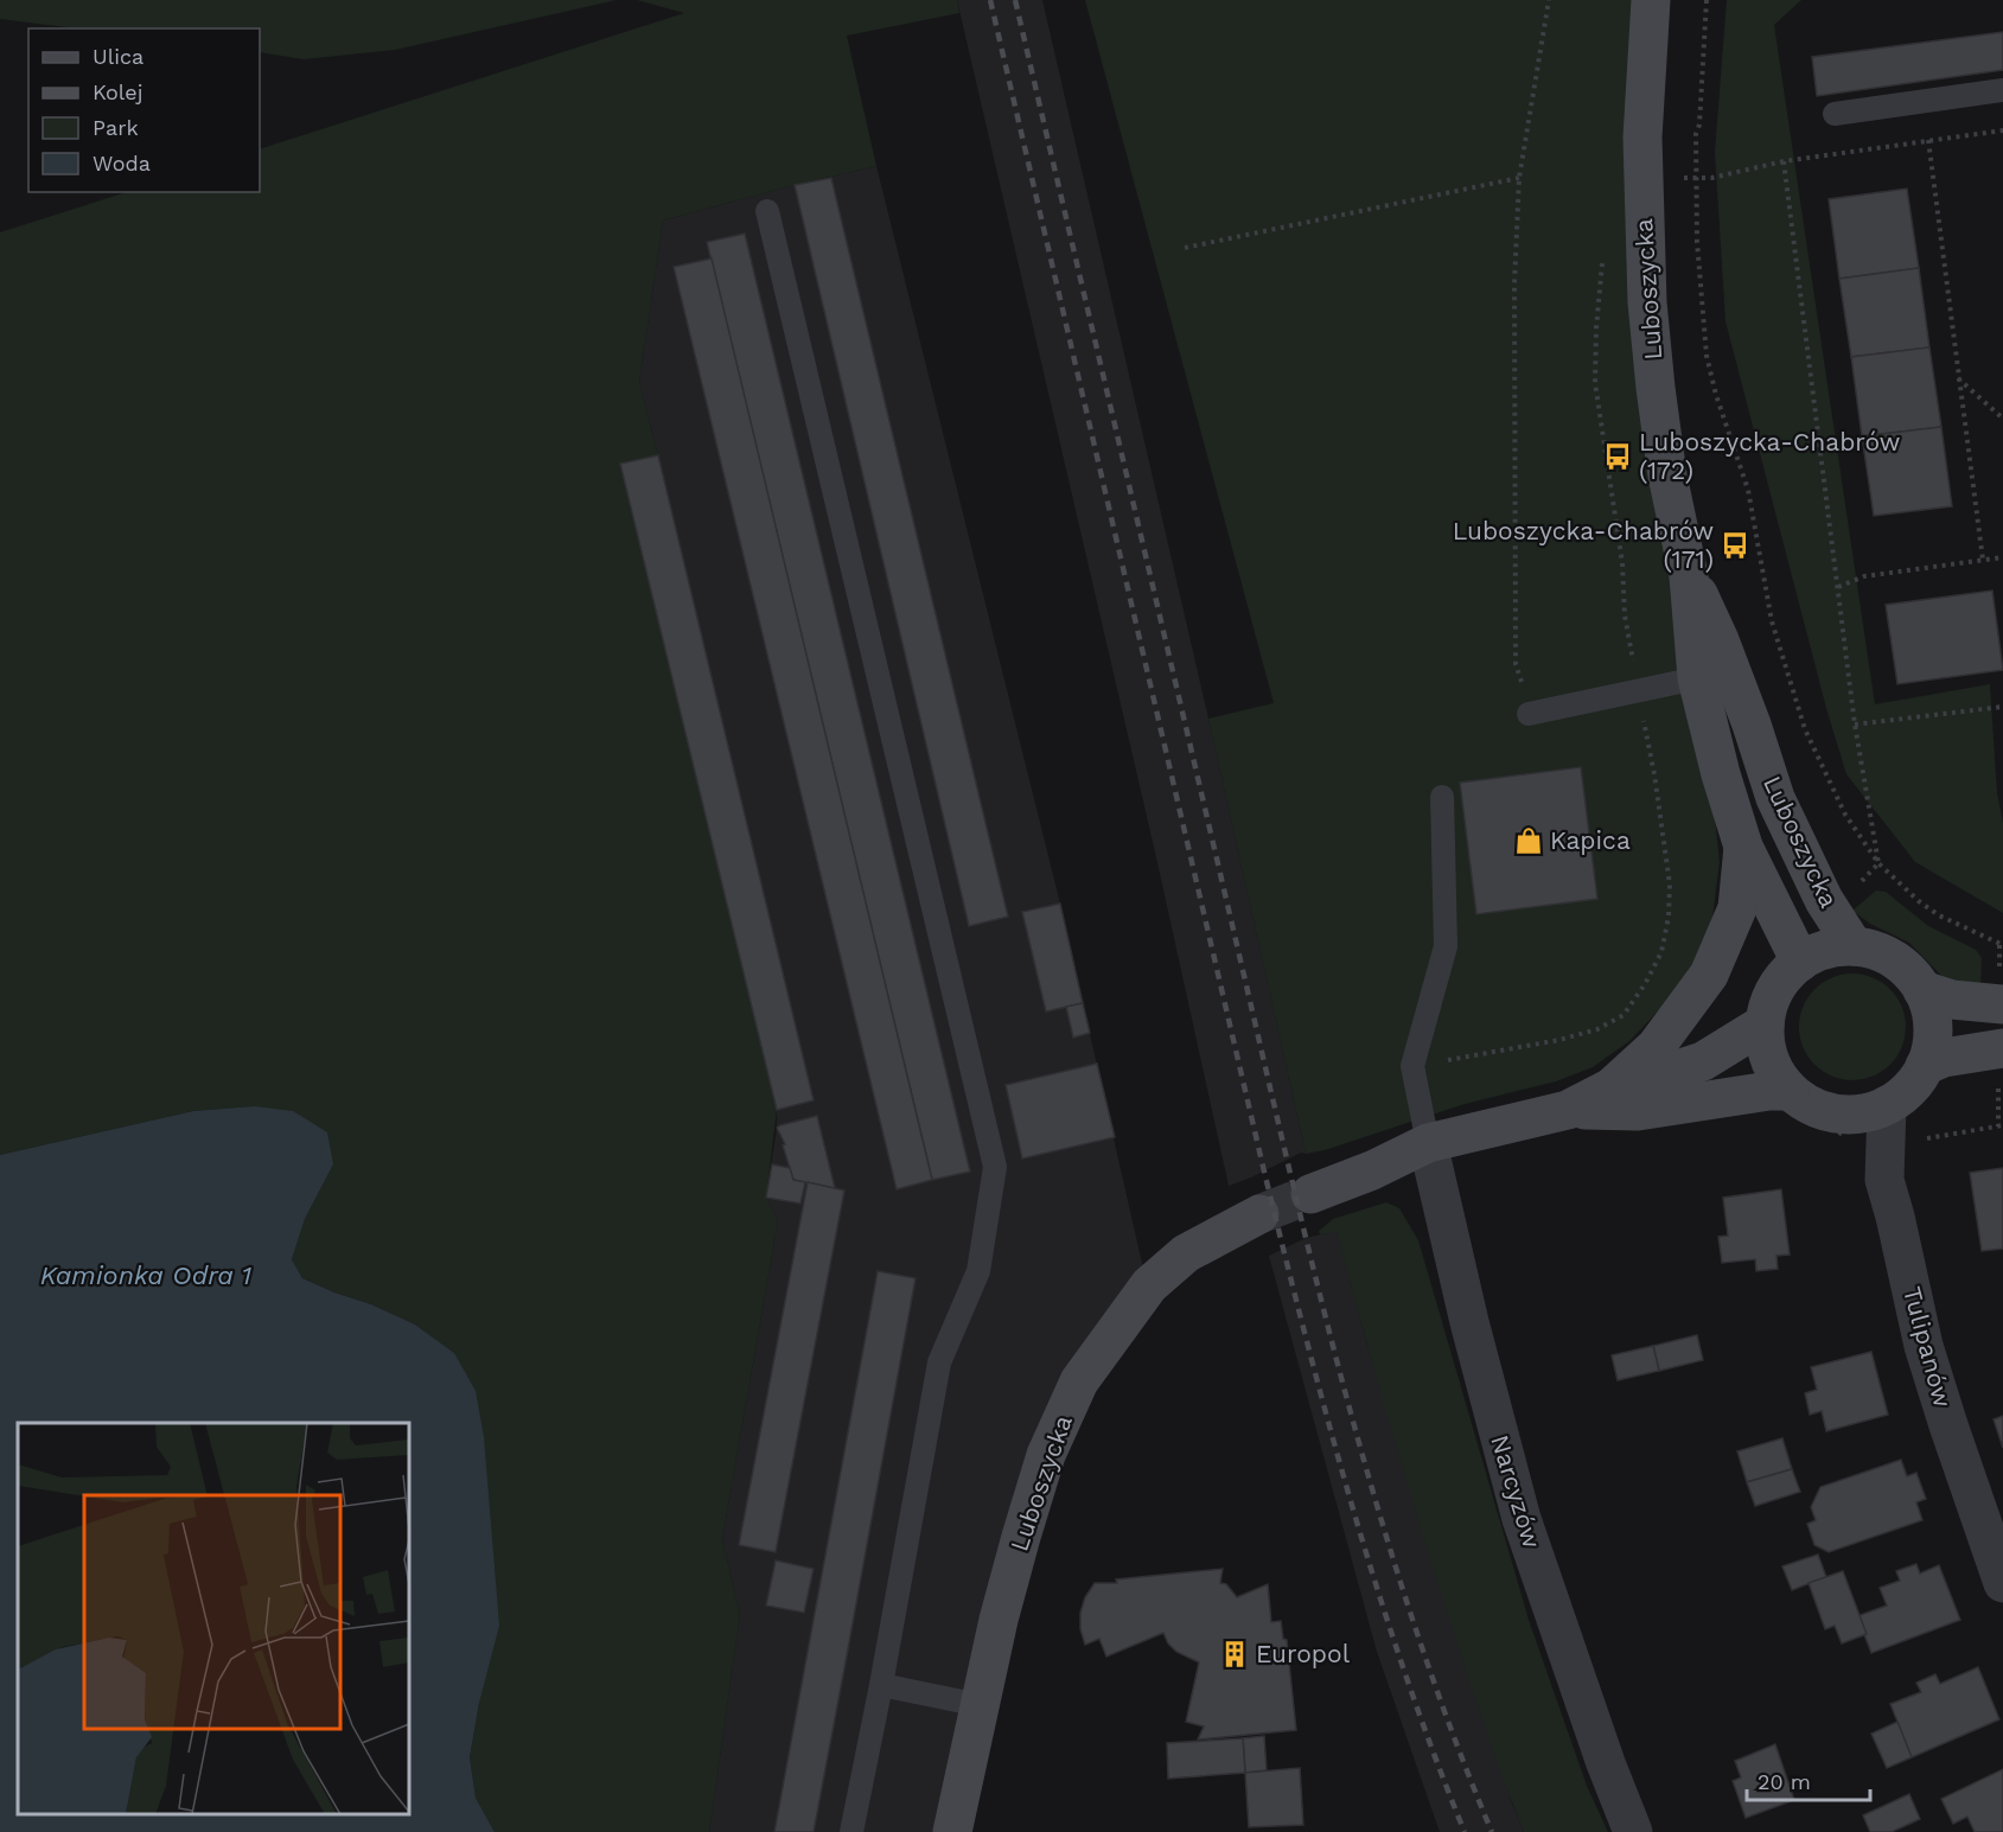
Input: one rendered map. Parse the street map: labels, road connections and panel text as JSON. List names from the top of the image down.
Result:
{
  "streets": {
    "street": ["Luboszycka", "Tulipanów", "Narcyzów"]
  },
  "crossings": [
    ["Luboszycka", "Tulipanów"]
  ],
  "water": ["Kamionka Odra 1"],
  "places": {
    "bus stop": ["Luboszycka-Chabrów (172)", "Luboszycka-Chabrów (171)"],
    "shop": ["Kapica"],
    "building": ["Europol"]
  },
  "legend": [
    "Ulica",
    "Kolej",
    "Park",
    "Woda"
  ],
  "scale_bar": "20 m"
}
